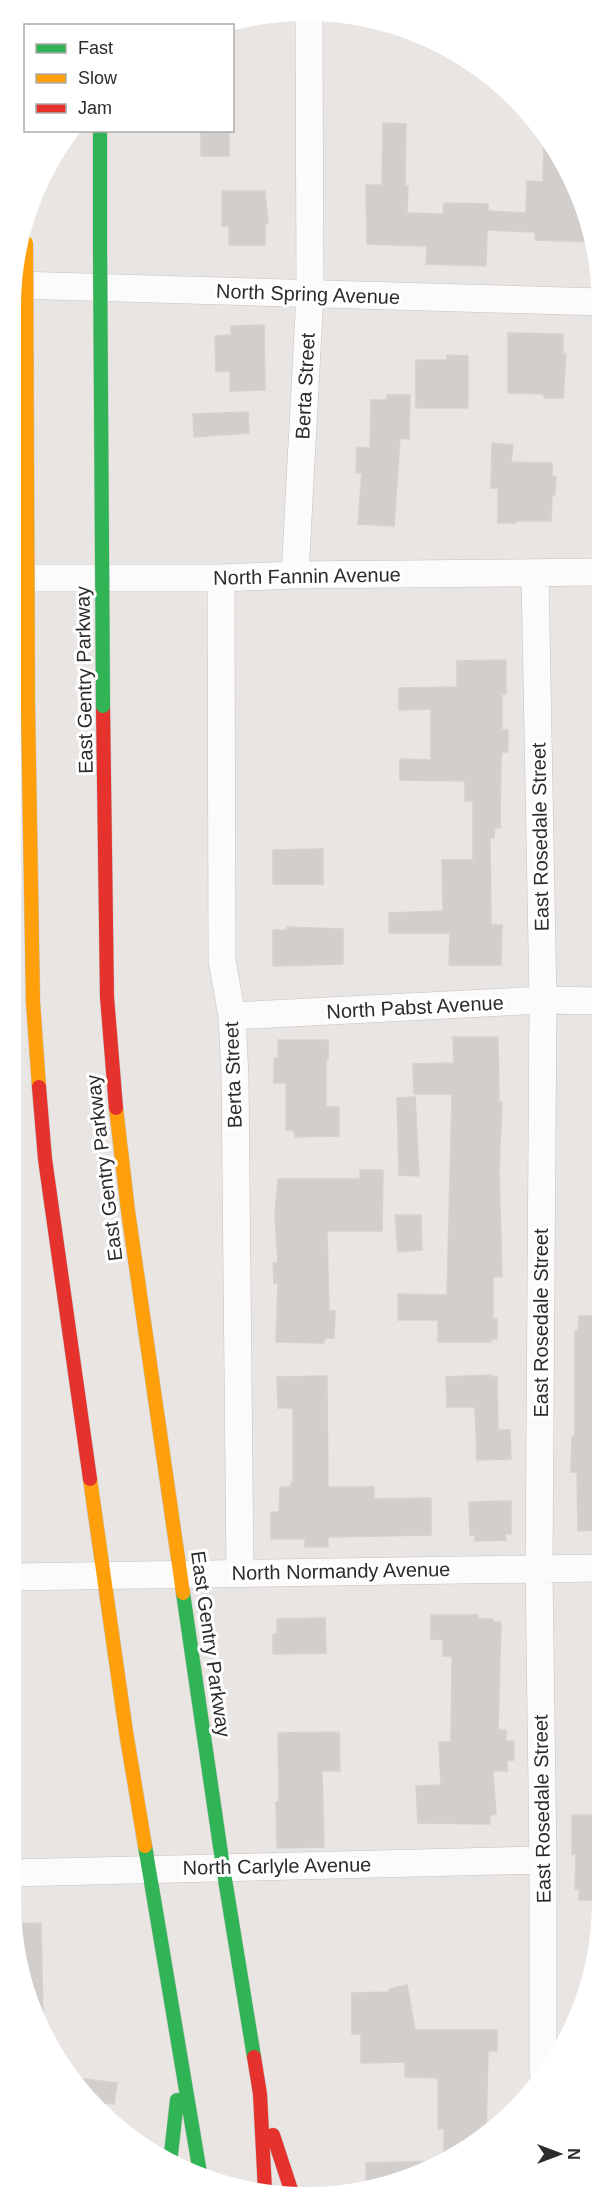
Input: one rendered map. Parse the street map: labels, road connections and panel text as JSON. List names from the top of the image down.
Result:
{
  "streets": {
    "main road": ["East Gentry Parkway"],
    "street": [
      "North Spring Avenue",
      "Berta Street",
      "North Fannin Avenue",
      "East Rosedale Street",
      "North Pabst Avenue",
      "North Normandy Avenue",
      "North Carlyle Avenue"
    ]
  },
  "crossings": [
    ["North Spring Avenue", "Berta Street"],
    ["Berta Street", "North Fannin Avenue"],
    ["Berta Street", "North Pabst Avenue"],
    ["Berta Street", "North Normandy Avenue"],
    ["North Fannin Avenue", "East Rosedale Street"],
    ["East Gentry Parkway", "North Normandy Avenue"],
    ["East Gentry Parkway", "North Carlyle Avenue"],
    ["East Rosedale Street", "North Pabst Avenue"],
    ["East Rosedale Street", "North Normandy Avenue"],
    ["East Rosedale Street", "North Carlyle Avenue"]
  ],
  "legend": ["Fast", "Slow", "Jam"],
  "north": "right"
}
